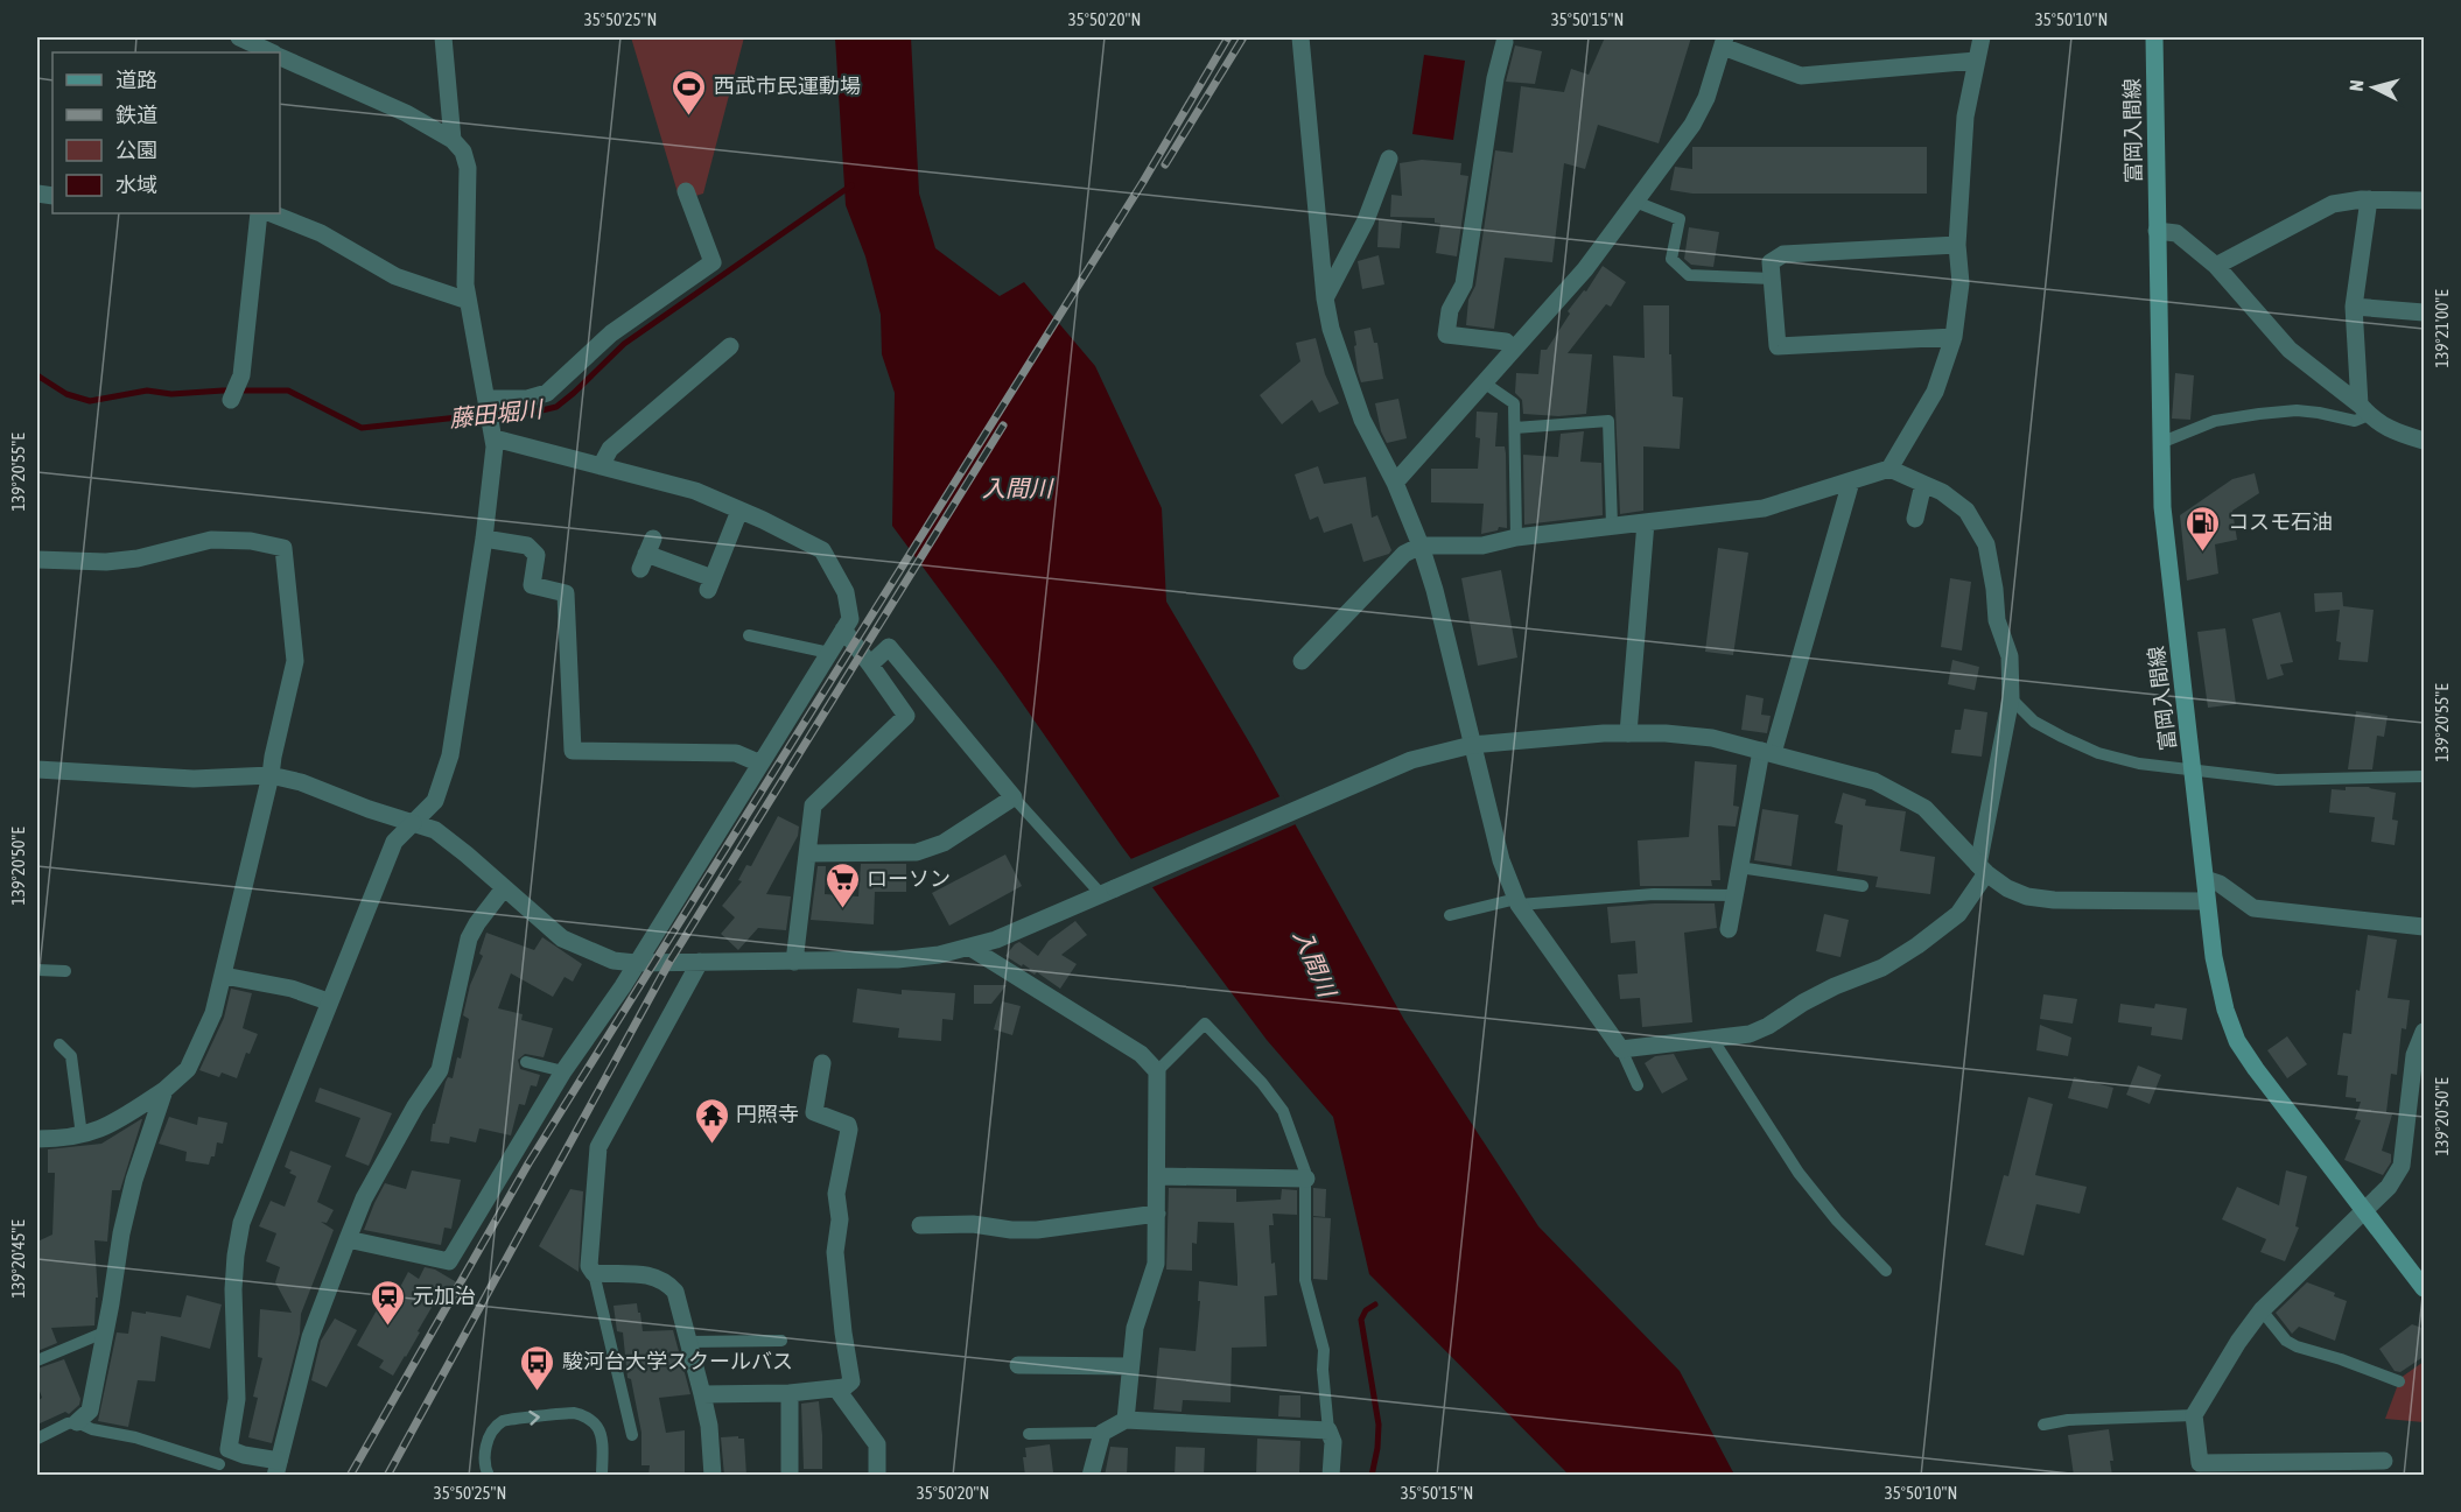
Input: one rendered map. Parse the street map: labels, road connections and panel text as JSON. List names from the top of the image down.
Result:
{
  "streets": {
    "main road": ["富岡入間線"]
  },
  "water": ["藤田堀川", "入間川"],
  "places": {
    "sports": ["西武市民運動場"],
    "fuel station": ["コスモ石油"],
    "supermarket": ["ローソン"],
    "temple": ["円照寺"],
    "station": ["元加治"],
    "bus stop": ["駿河台大学スクールバス"]
  },
  "legend": [
    "道路",
    "鉄道",
    "公園",
    "水域"
  ],
  "north": "left",
  "coordinates": [
    "35°50'25\"N",
    "35°50'20\"N",
    "35°50'15\"N",
    "35°50'10\"N",
    "139°21'00\"E",
    "139°20'55\"E",
    "139°20'50\"E",
    "139°20'45\"E"
  ]
}
